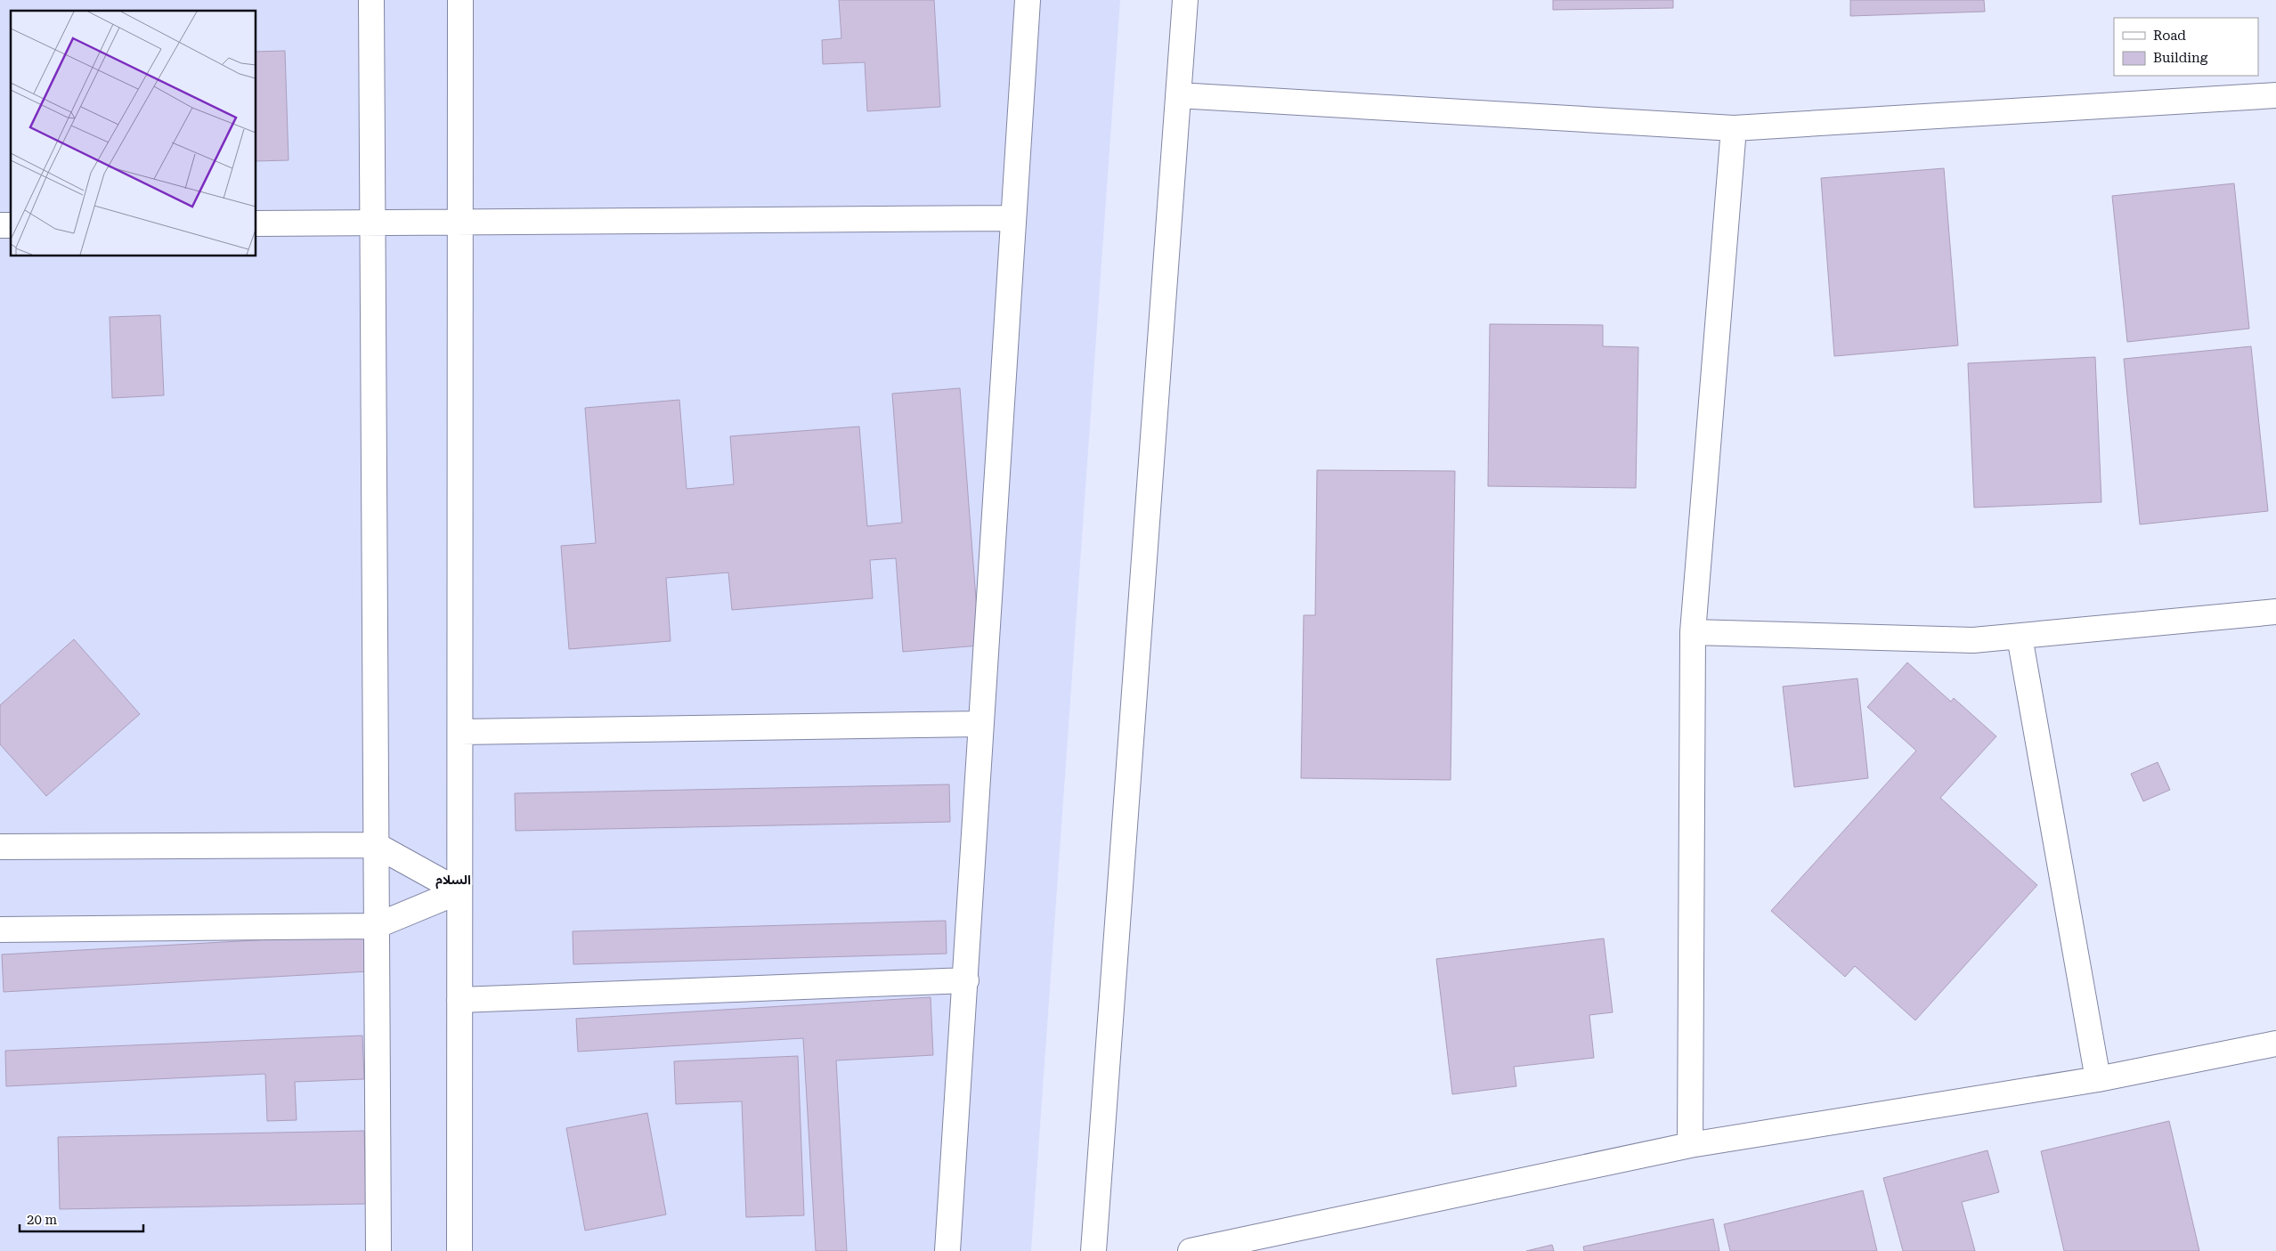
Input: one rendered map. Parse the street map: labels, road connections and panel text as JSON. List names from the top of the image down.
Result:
{
  "districts": ["السلام"],
  "legend": ["Road", "Building"],
  "scale_bar": "20 m"
}
